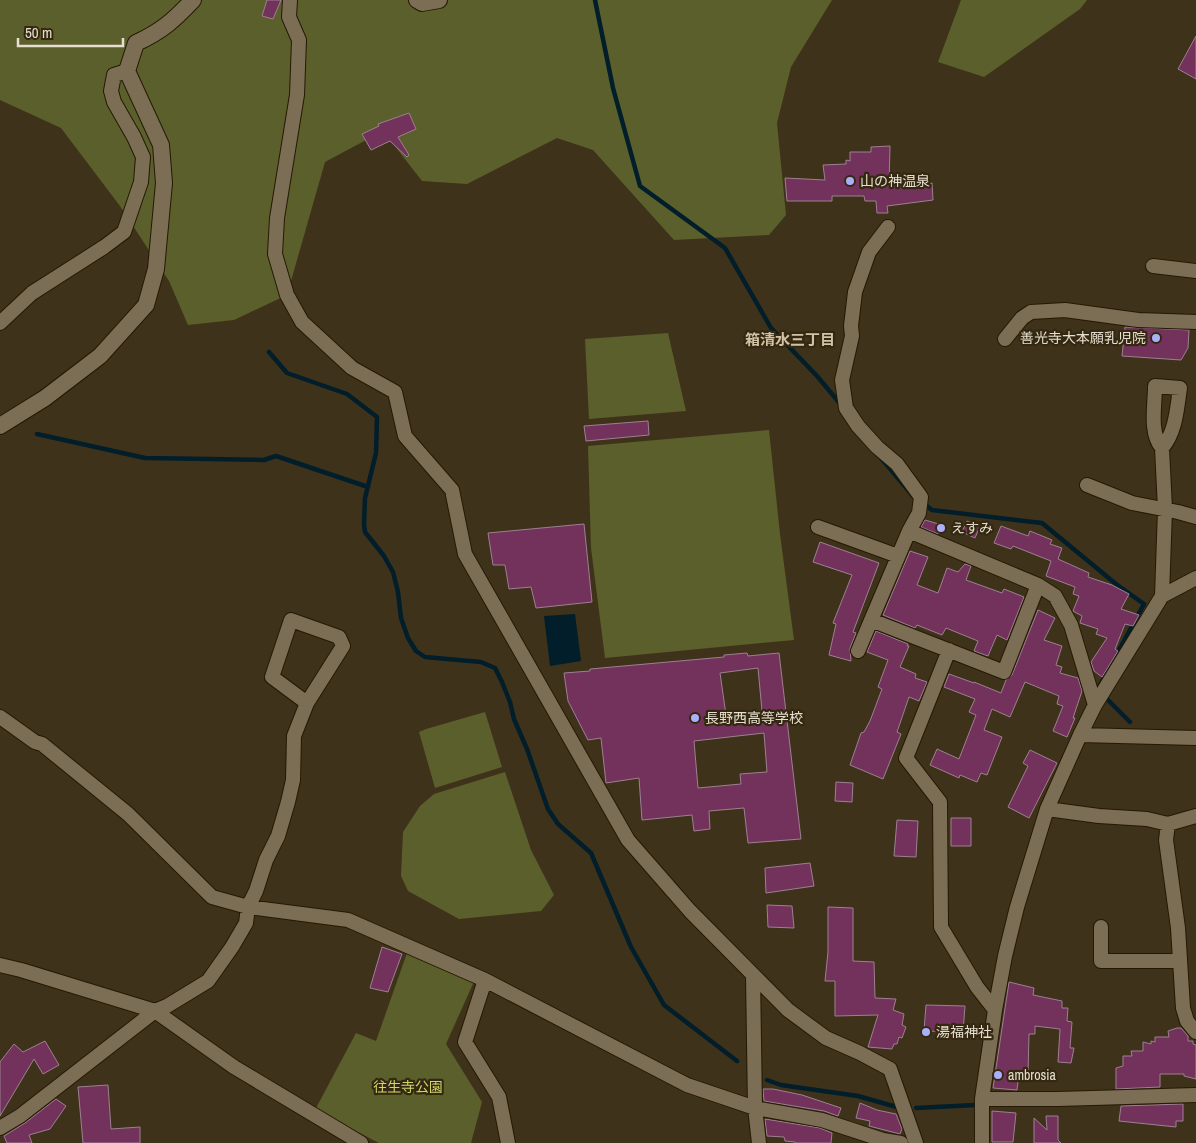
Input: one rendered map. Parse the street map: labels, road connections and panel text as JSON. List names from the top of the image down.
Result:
{
  "districts": ["箱清水三丁目"],
  "parks": ["往生寺公園"],
  "places": [
    "山の神温泉",
    "善光寺大本願乳児院",
    "えすみ",
    "長野西高等学校",
    "湯福神社",
    "ambrosia"
  ],
  "scale_bar": "50 m"
}
